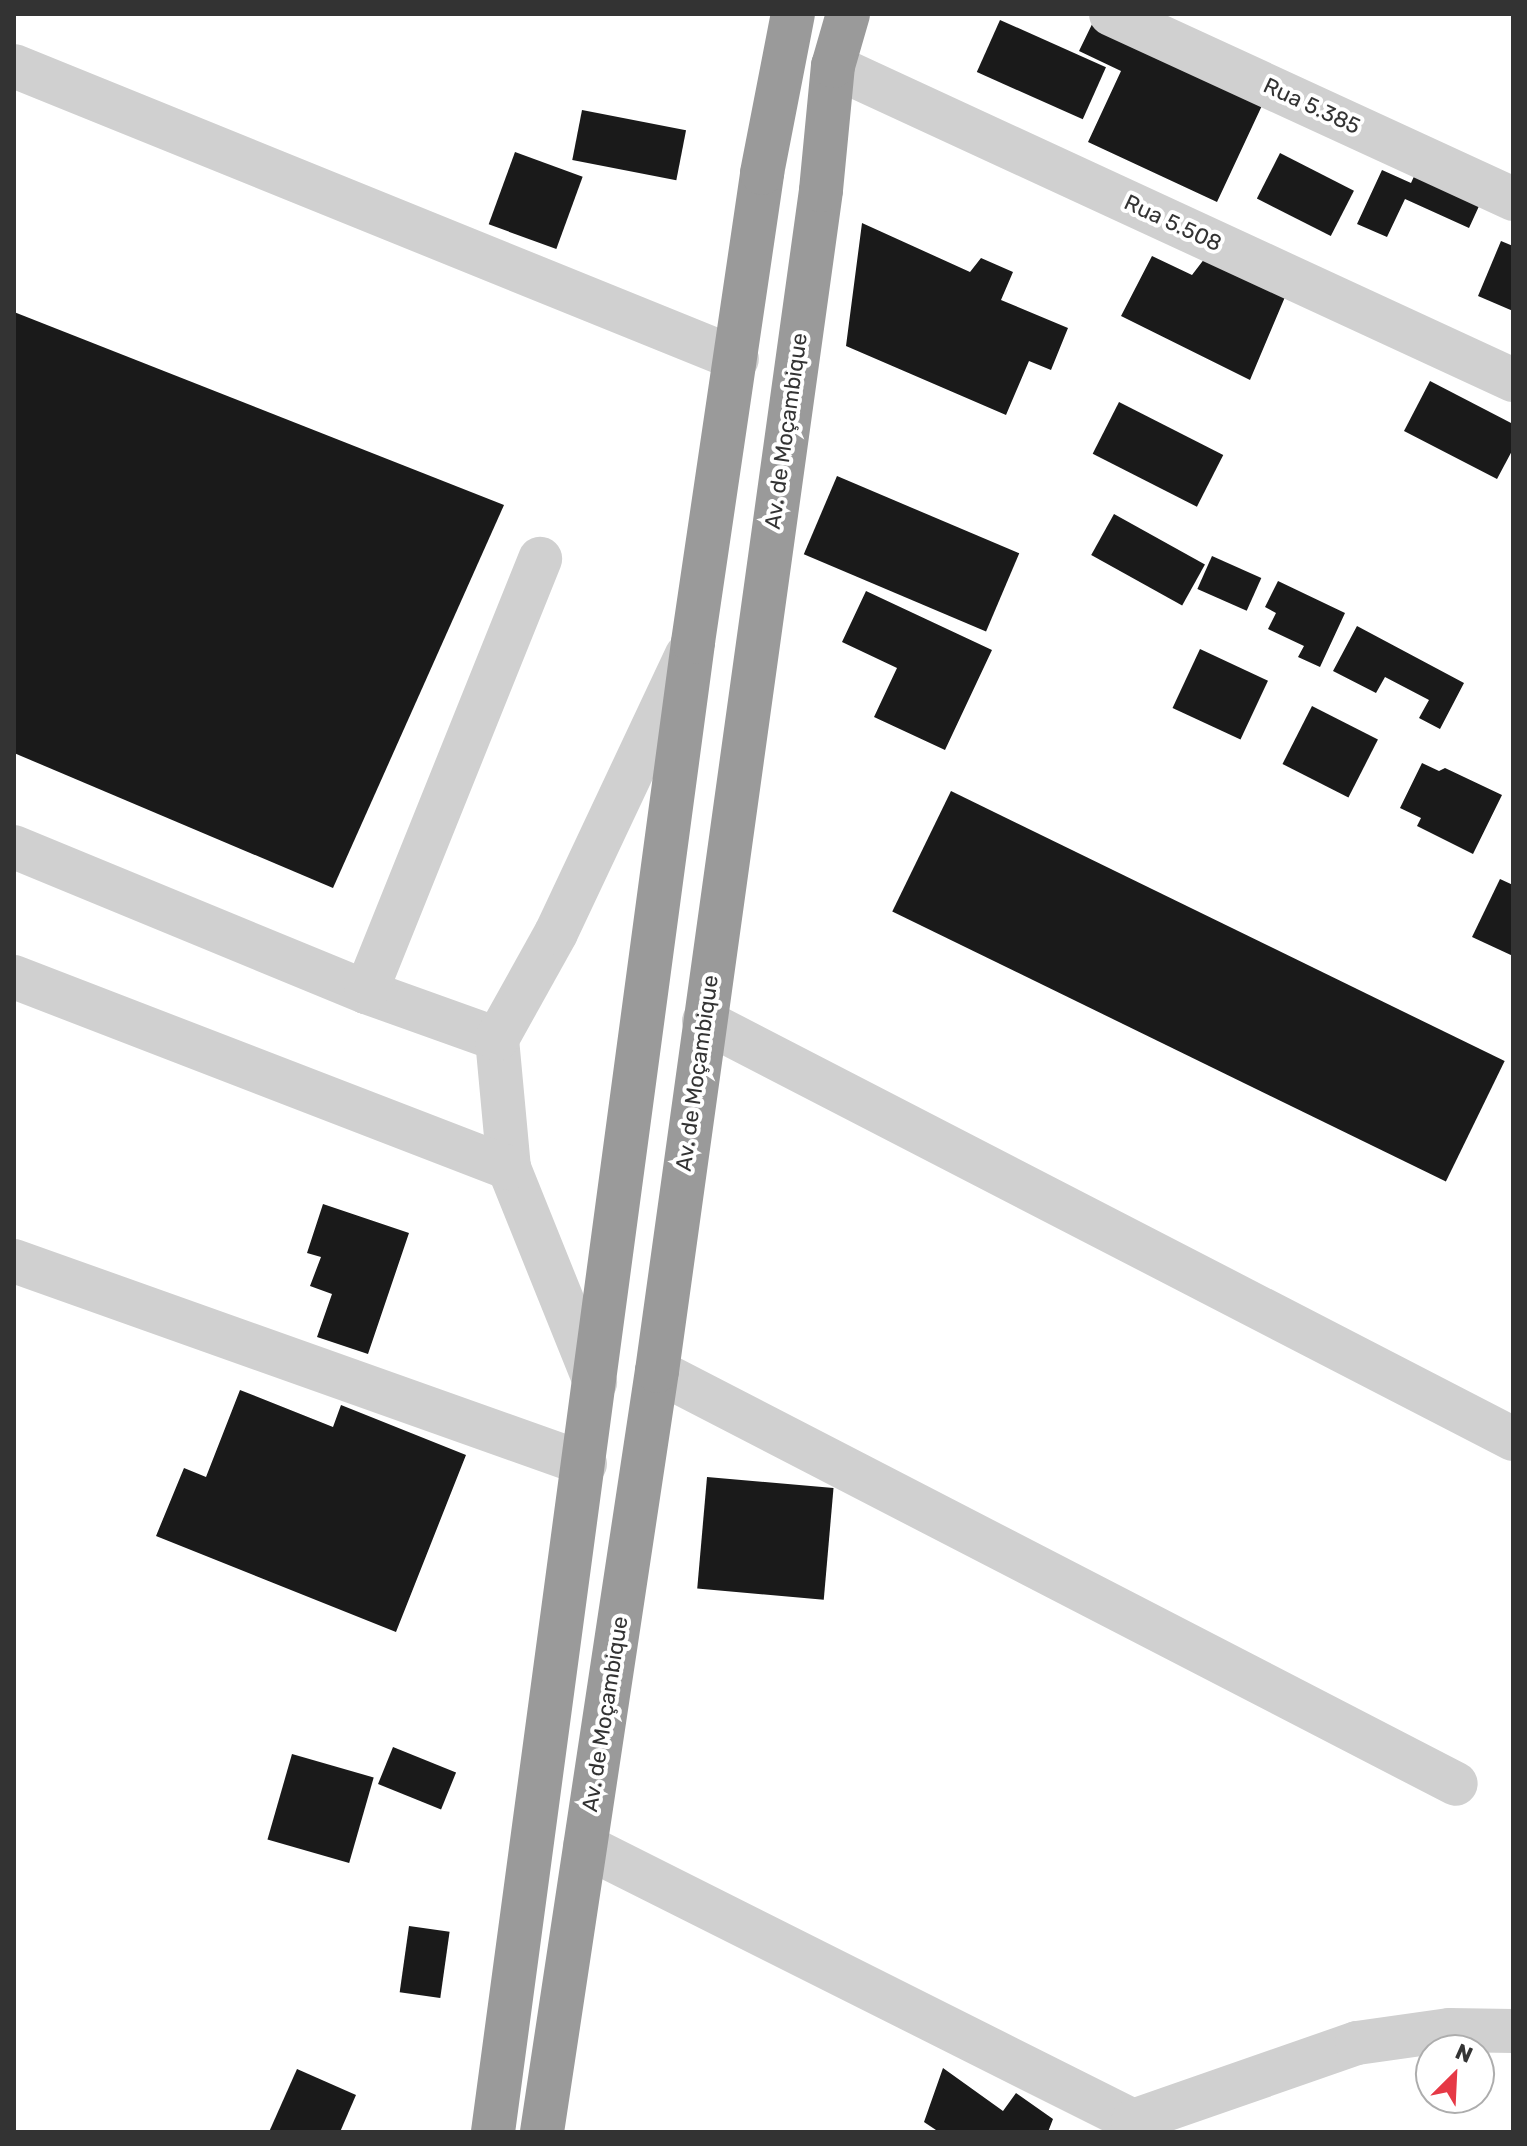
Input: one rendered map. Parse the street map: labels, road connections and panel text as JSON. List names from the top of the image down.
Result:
{
  "streets": {
    "highway": ["Av. de Moçambique"],
    "street": ["Rua 5.385", "Rua 5.508"]
  },
  "crossings": [
    ["Rua 5.508", "Av. de Moçambique"]
  ],
  "north": "top right"
}
